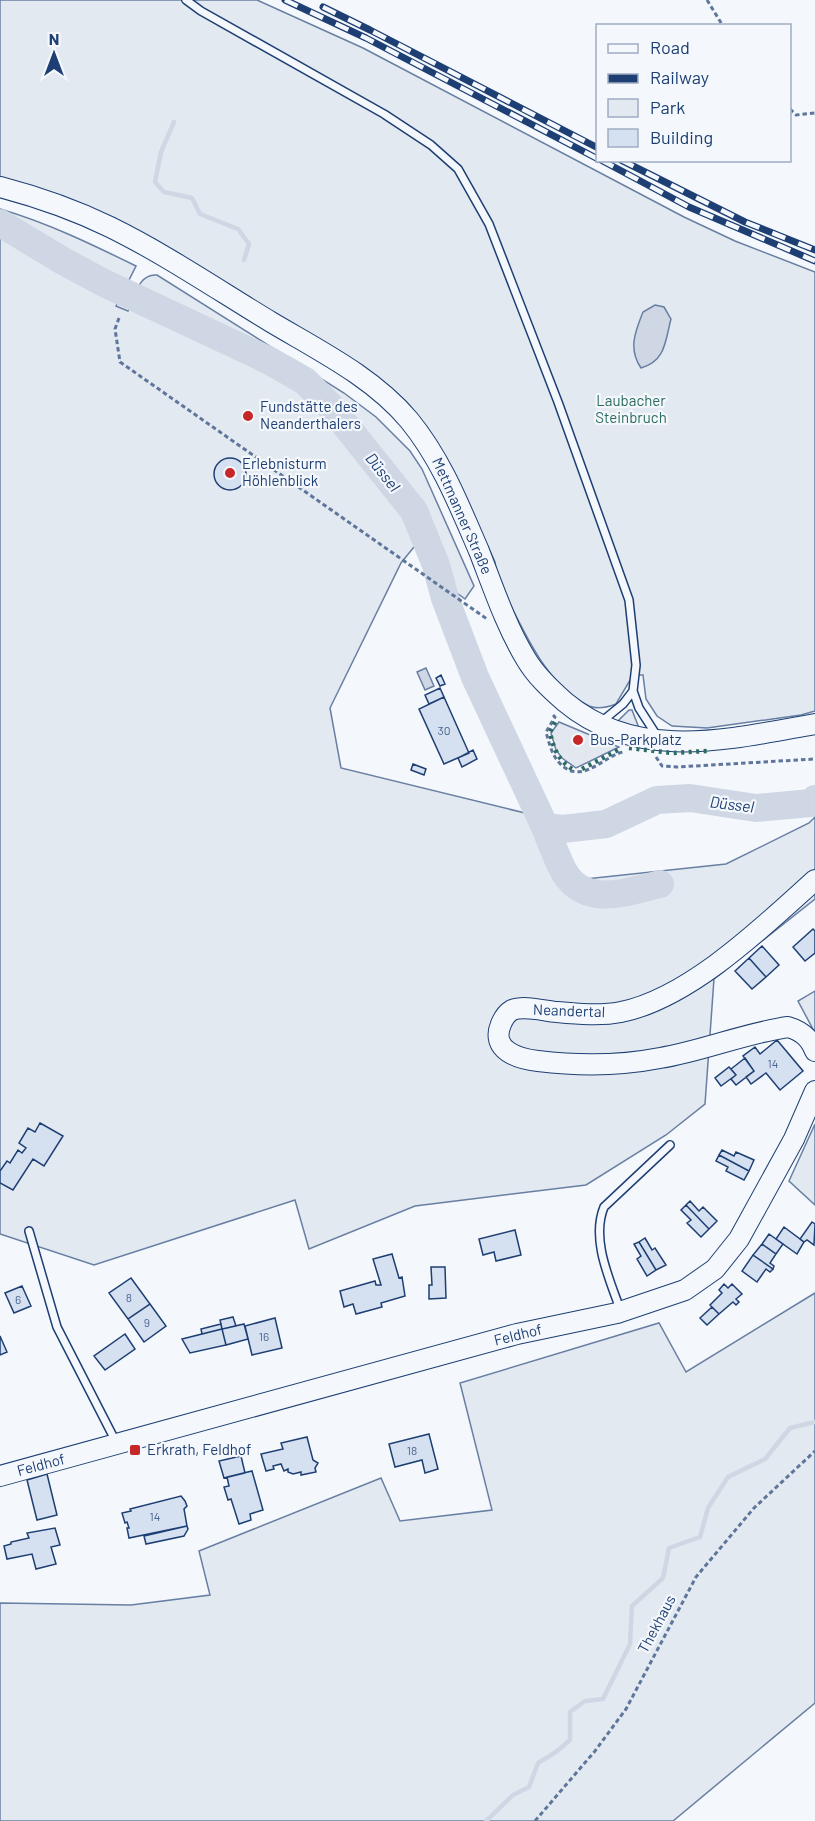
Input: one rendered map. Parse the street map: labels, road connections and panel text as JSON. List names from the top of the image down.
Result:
{
  "streets": {
    "main road": ["Mettmanner Straße", "Neandertal", "Feldhof"],
    "path": ["Thekhaus"]
  },
  "water": ["Düssel"],
  "parks": ["Laubacher Steinbruch"],
  "places": {
    "other": ["Fundstätte des Neanderthalers", "Erlebnisturm Höhlenblick", "Bus-Parkplatz"],
    "transit": ["Erkrath, Feldhof"]
  },
  "house_numbers": [
    "30",
    "14",
    "8",
    "6",
    "9",
    "16",
    "18",
    "14"
  ],
  "legend": [
    "Road",
    "Railway",
    "Park",
    "Building"
  ],
  "north": "top"
}
